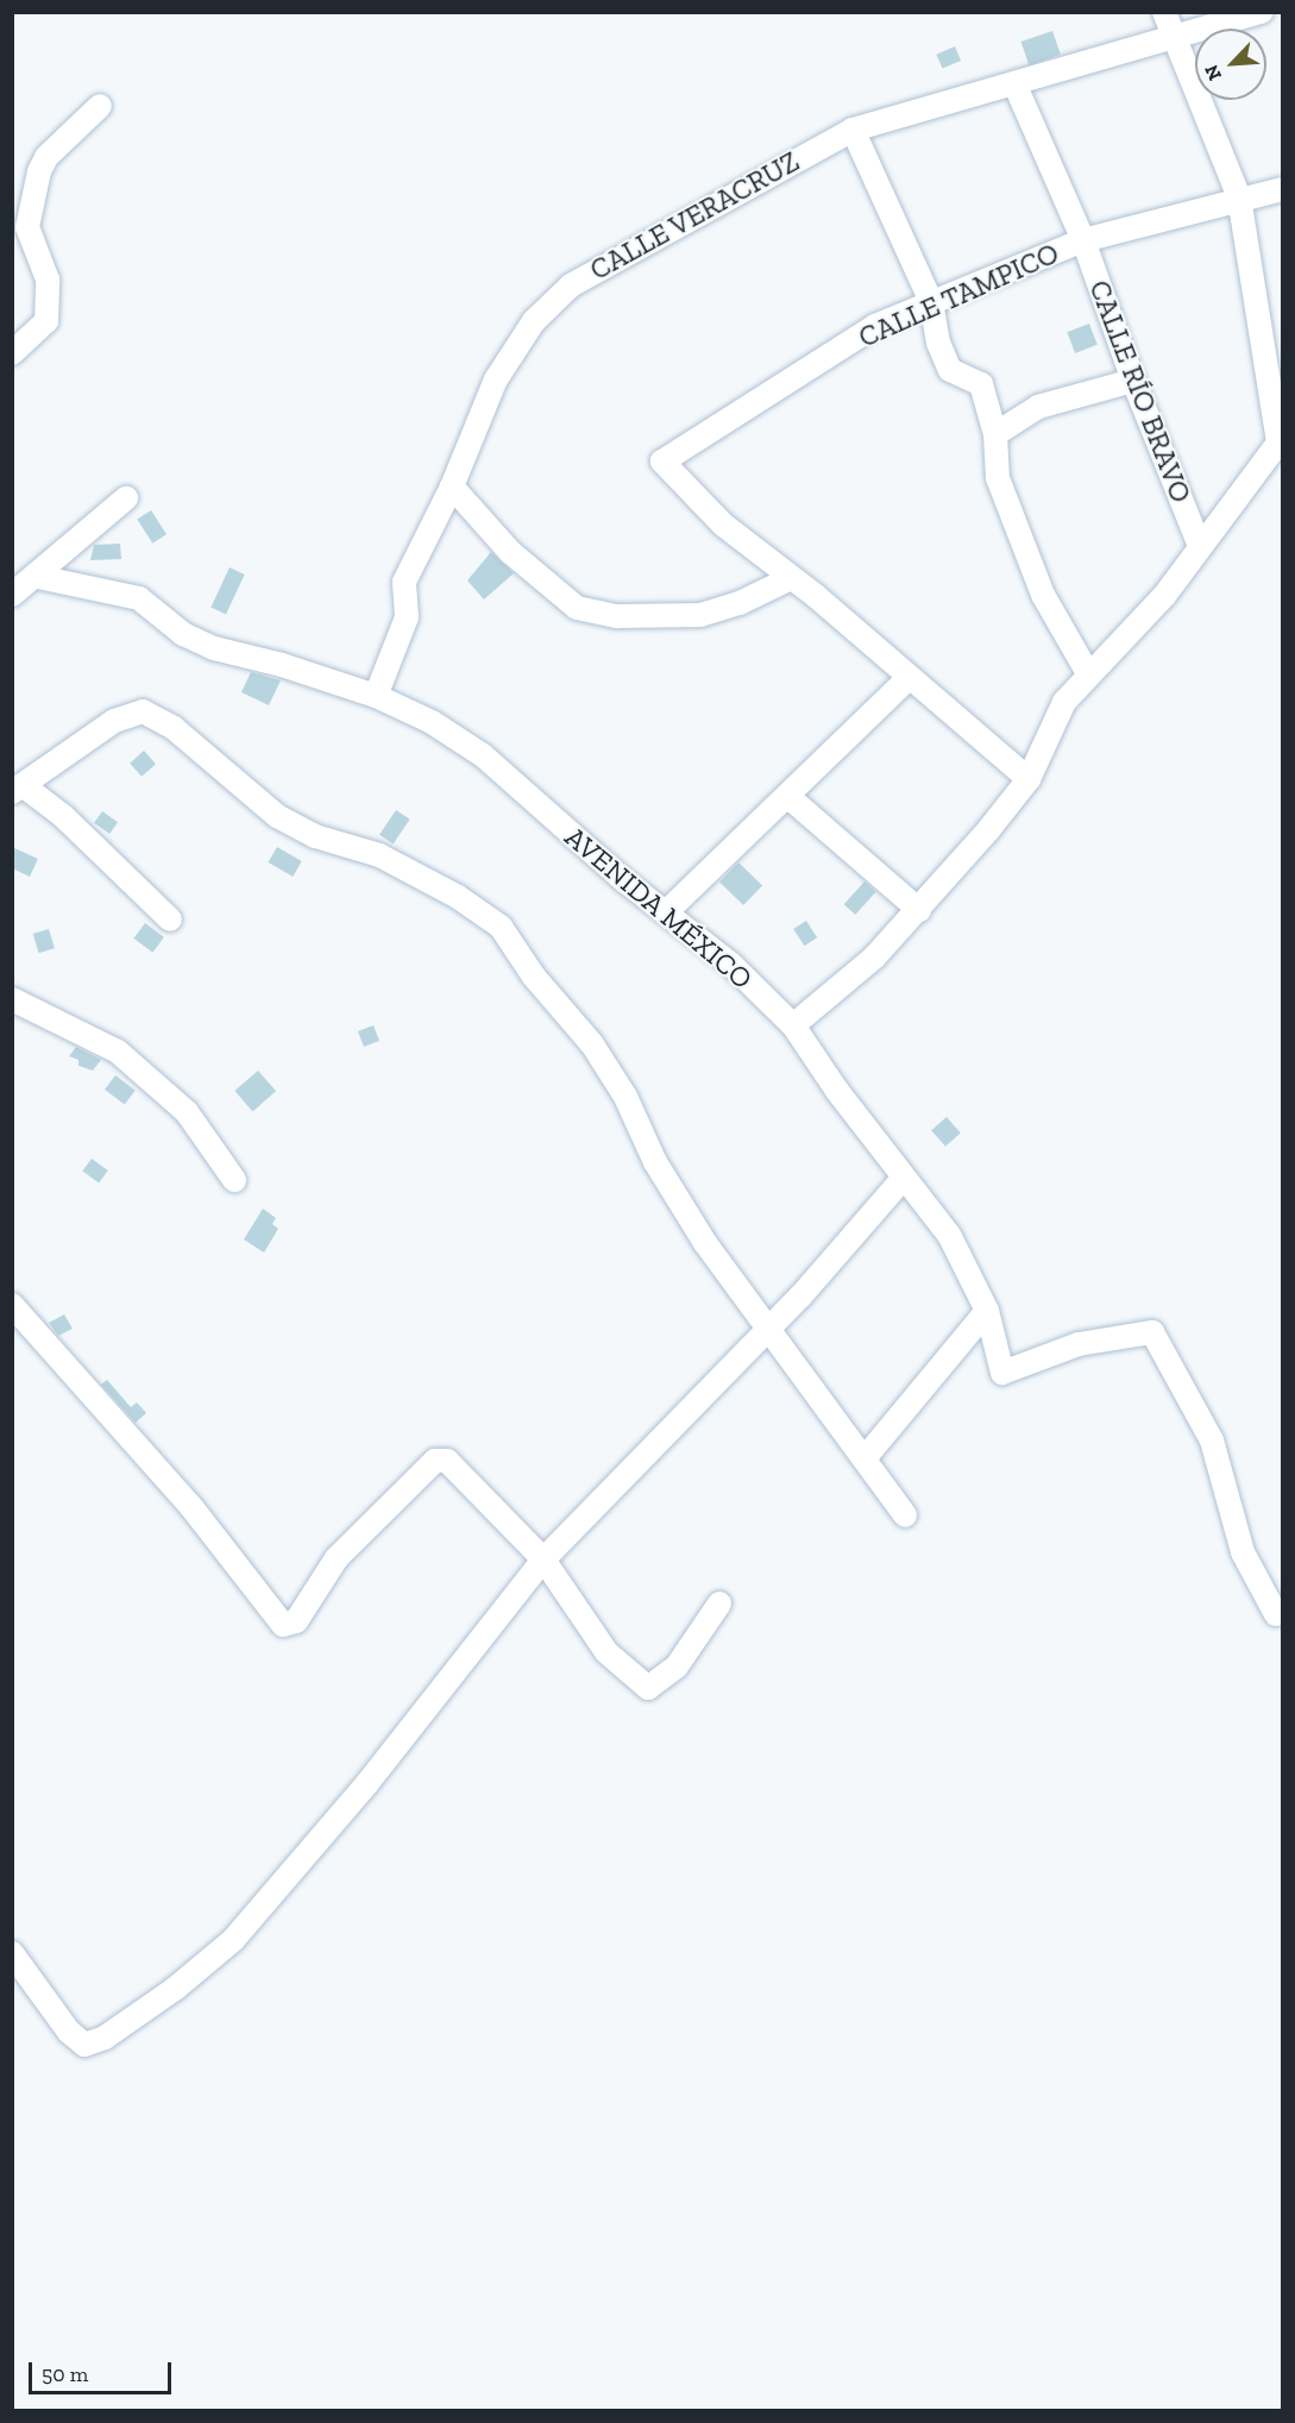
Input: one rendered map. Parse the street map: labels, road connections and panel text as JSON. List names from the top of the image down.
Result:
{
  "streets": {
    "street": [
      "CALLE VERACRUZ",
      "CALLE TAMPICO",
      "CALLE RÍO BRAVO",
      "AVENIDA MÉXICO"
    ]
  },
  "crossings": [
    ["CALLE VERACRUZ", "CALLE RÍO BRAVO"],
    ["CALLE VERACRUZ", "AVENIDA MÉXICO"],
    ["CALLE TAMPICO", "CALLE RÍO BRAVO"]
  ],
  "scale_bar": "50 m",
  "north": "bottom left"
}
